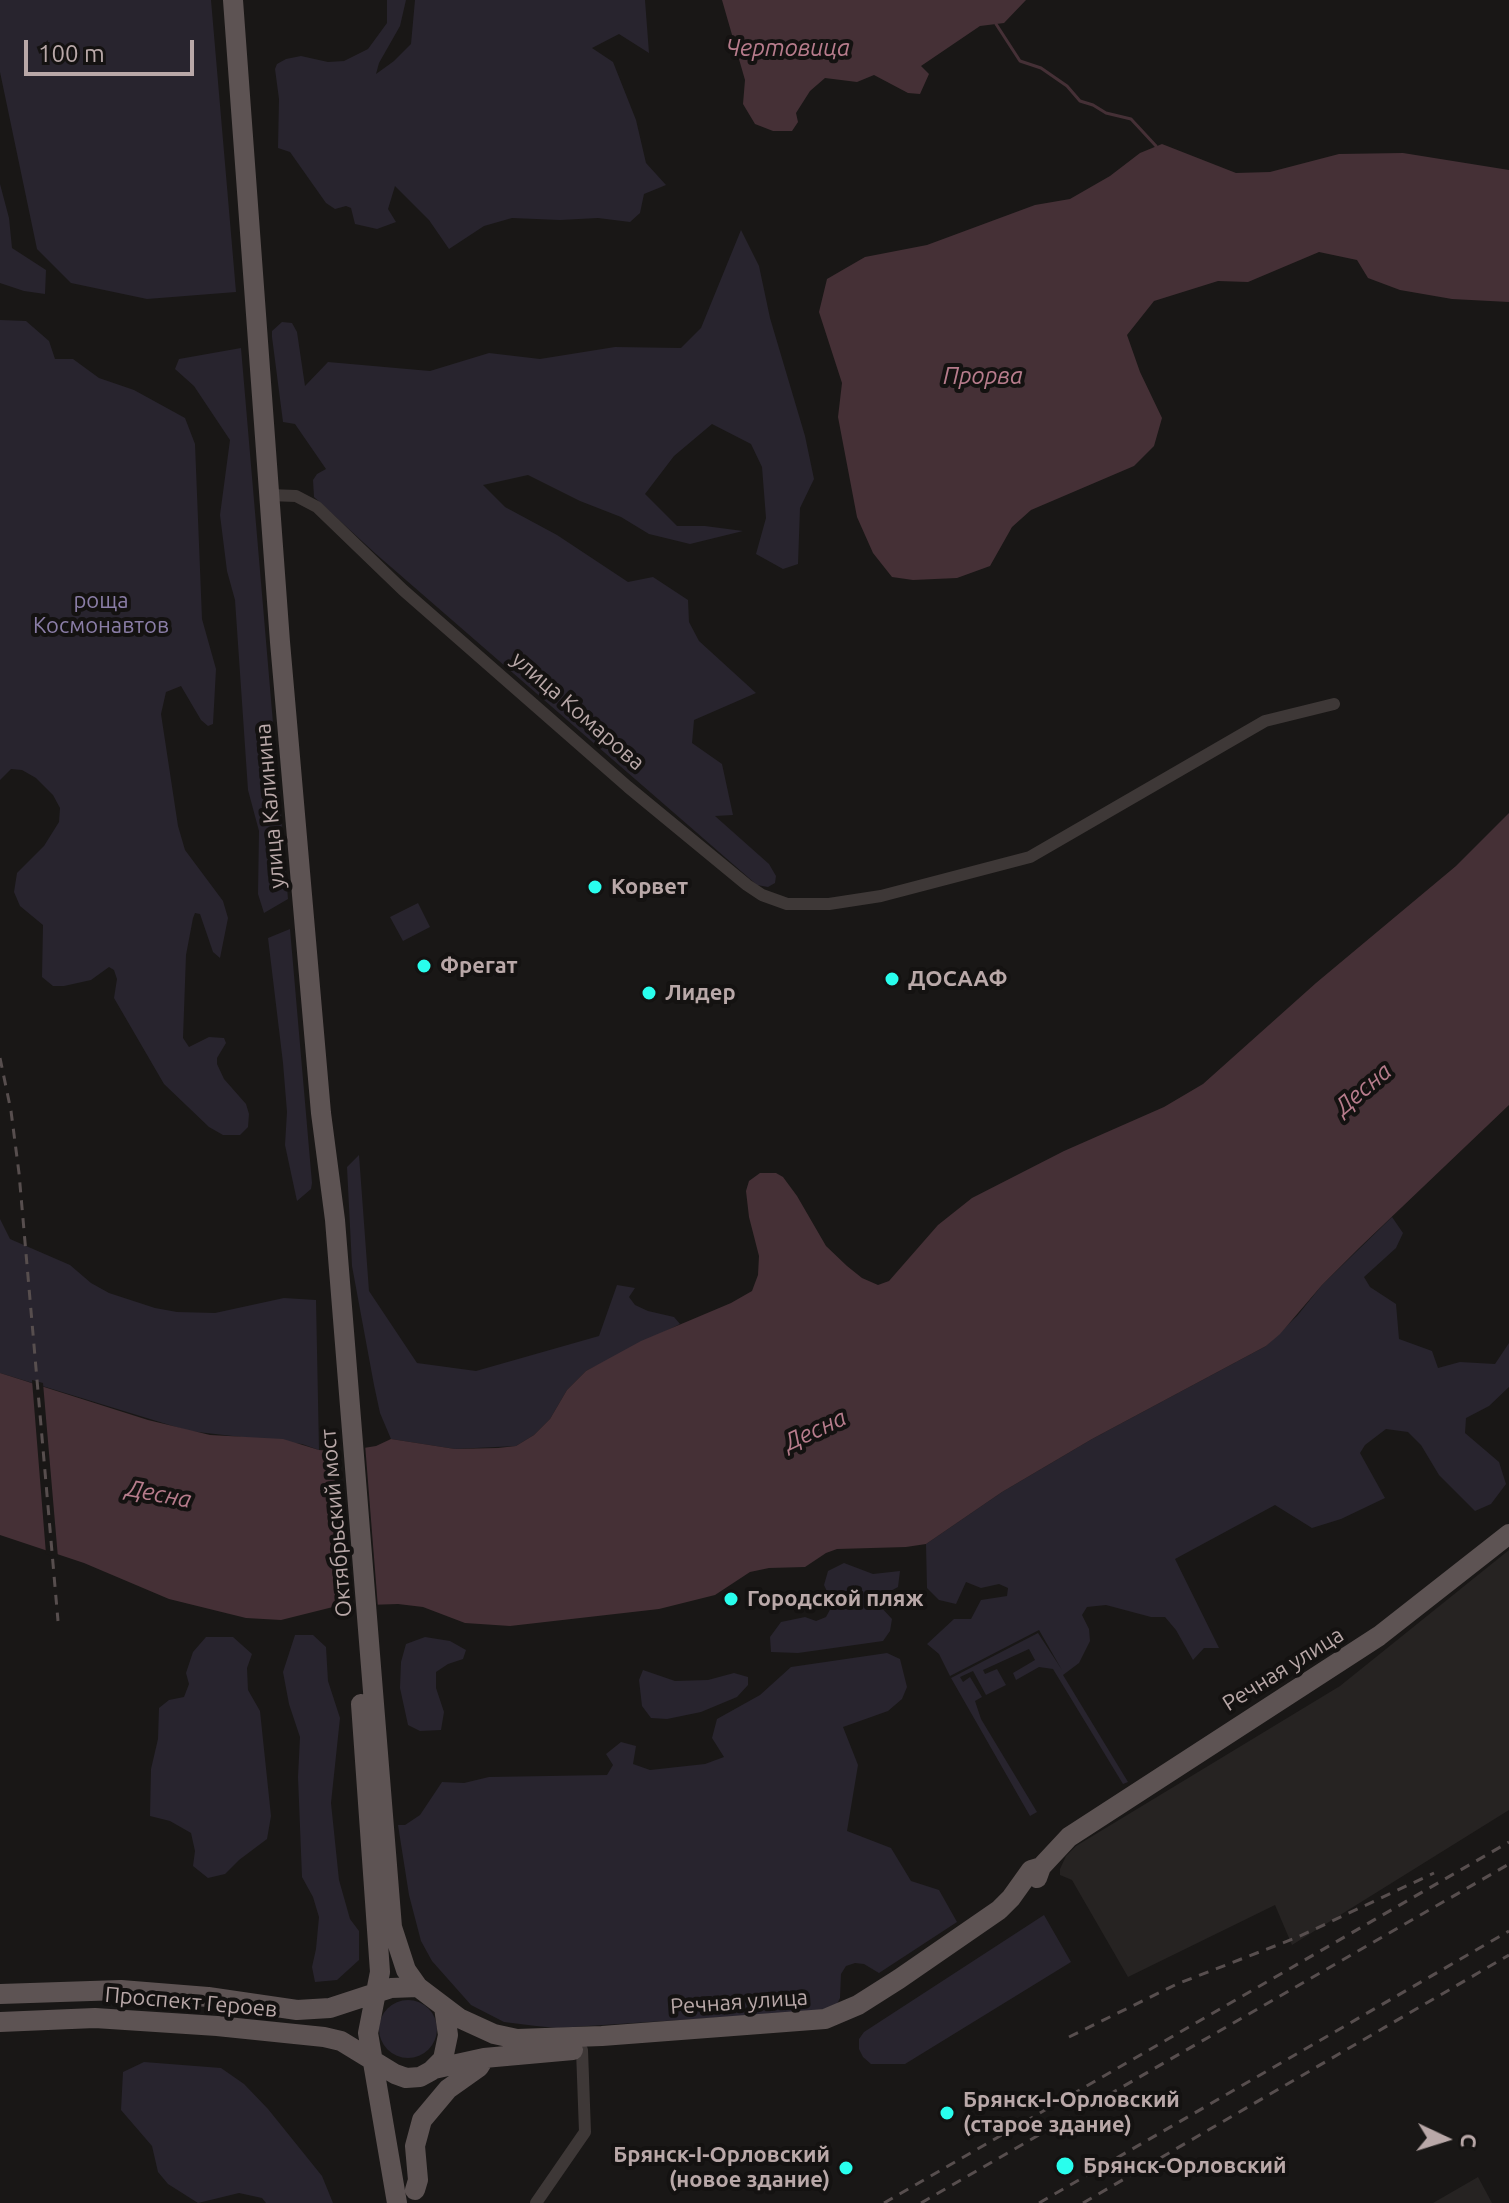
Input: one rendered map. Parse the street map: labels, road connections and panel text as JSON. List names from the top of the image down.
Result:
{
  "streets": {
    "main road": [
      "улица Калинина",
      "Октябрьский мост",
      "Речная улица",
      "Проспект Героев"
    ],
    "street": ["улица Комарова"]
  },
  "crossings": [
    ["улица Комарова", "улица Калинина"],
    ["улица Калинина", "Октябрьский мост"],
    ["Речная улица", "Проспект Героев"]
  ],
  "water": ["Чертовица", "Прорва", "Десна"],
  "parks": ["роща Космонавтов"],
  "places": [
    "Корвет",
    "Фрегат",
    "ДОСААФ",
    "Лидер",
    "Городской пляж",
    "Брянск-I-Орловский (старое здание)",
    "Брянск-Орловский",
    "Брянск-I-Орловский (новое здание)"
  ],
  "scale_bar": "100 m",
  "north": "right"
}
